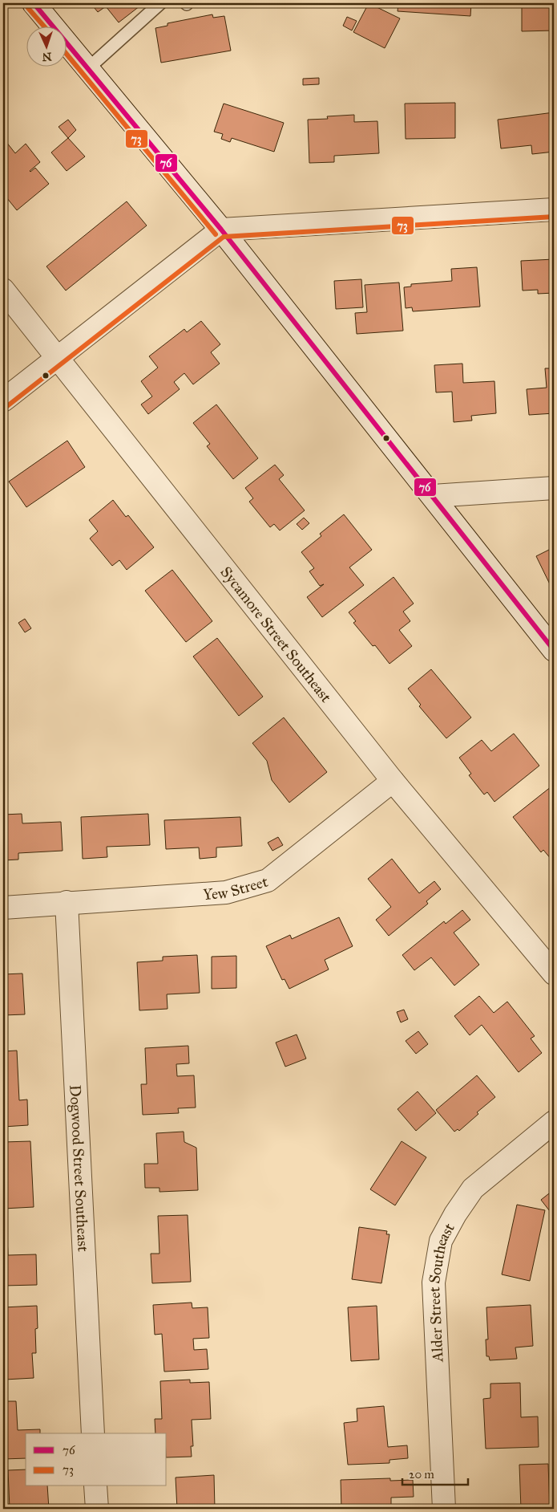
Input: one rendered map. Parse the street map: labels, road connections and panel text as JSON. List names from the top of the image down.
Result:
{
  "streets": {
    "street": [
      "Sycamore Street Southeast",
      "Yew Street",
      "Dogwood Street Southeast",
      "Alder Street Southeast"
    ]
  },
  "crossings": [
    ["Sycamore Street Southeast", "Yew Street"],
    ["Yew Street", "Dogwood Street Southeast"]
  ],
  "lines": ["transit line 76", "transit line 73"],
  "legend": ["76", "73"],
  "scale_bar": "20 m",
  "north": "bottom"
}
